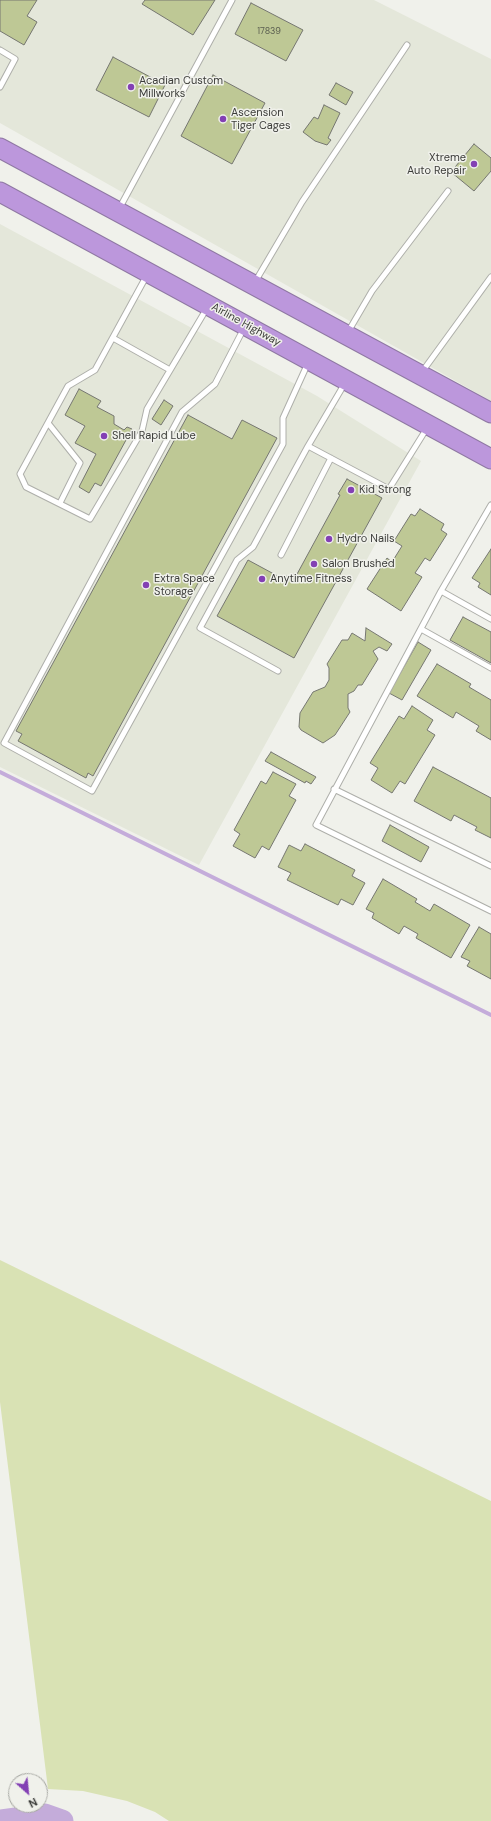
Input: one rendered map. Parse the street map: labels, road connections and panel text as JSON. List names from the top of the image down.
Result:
{
  "streets": {
    "highway": ["Airline Highway"]
  },
  "places": [
    "Acadian Custom Millworks",
    "Ascension Tiger Cages",
    "Xtreme Auto Repair",
    "Shell Rapid Lube",
    "Kid Strong",
    "Hydro Nails",
    "Salon Brushed",
    "Anytime Fitness",
    "Extra Space Storage"
  ],
  "house_numbers": ["17839"],
  "north": "bottom right"
}
